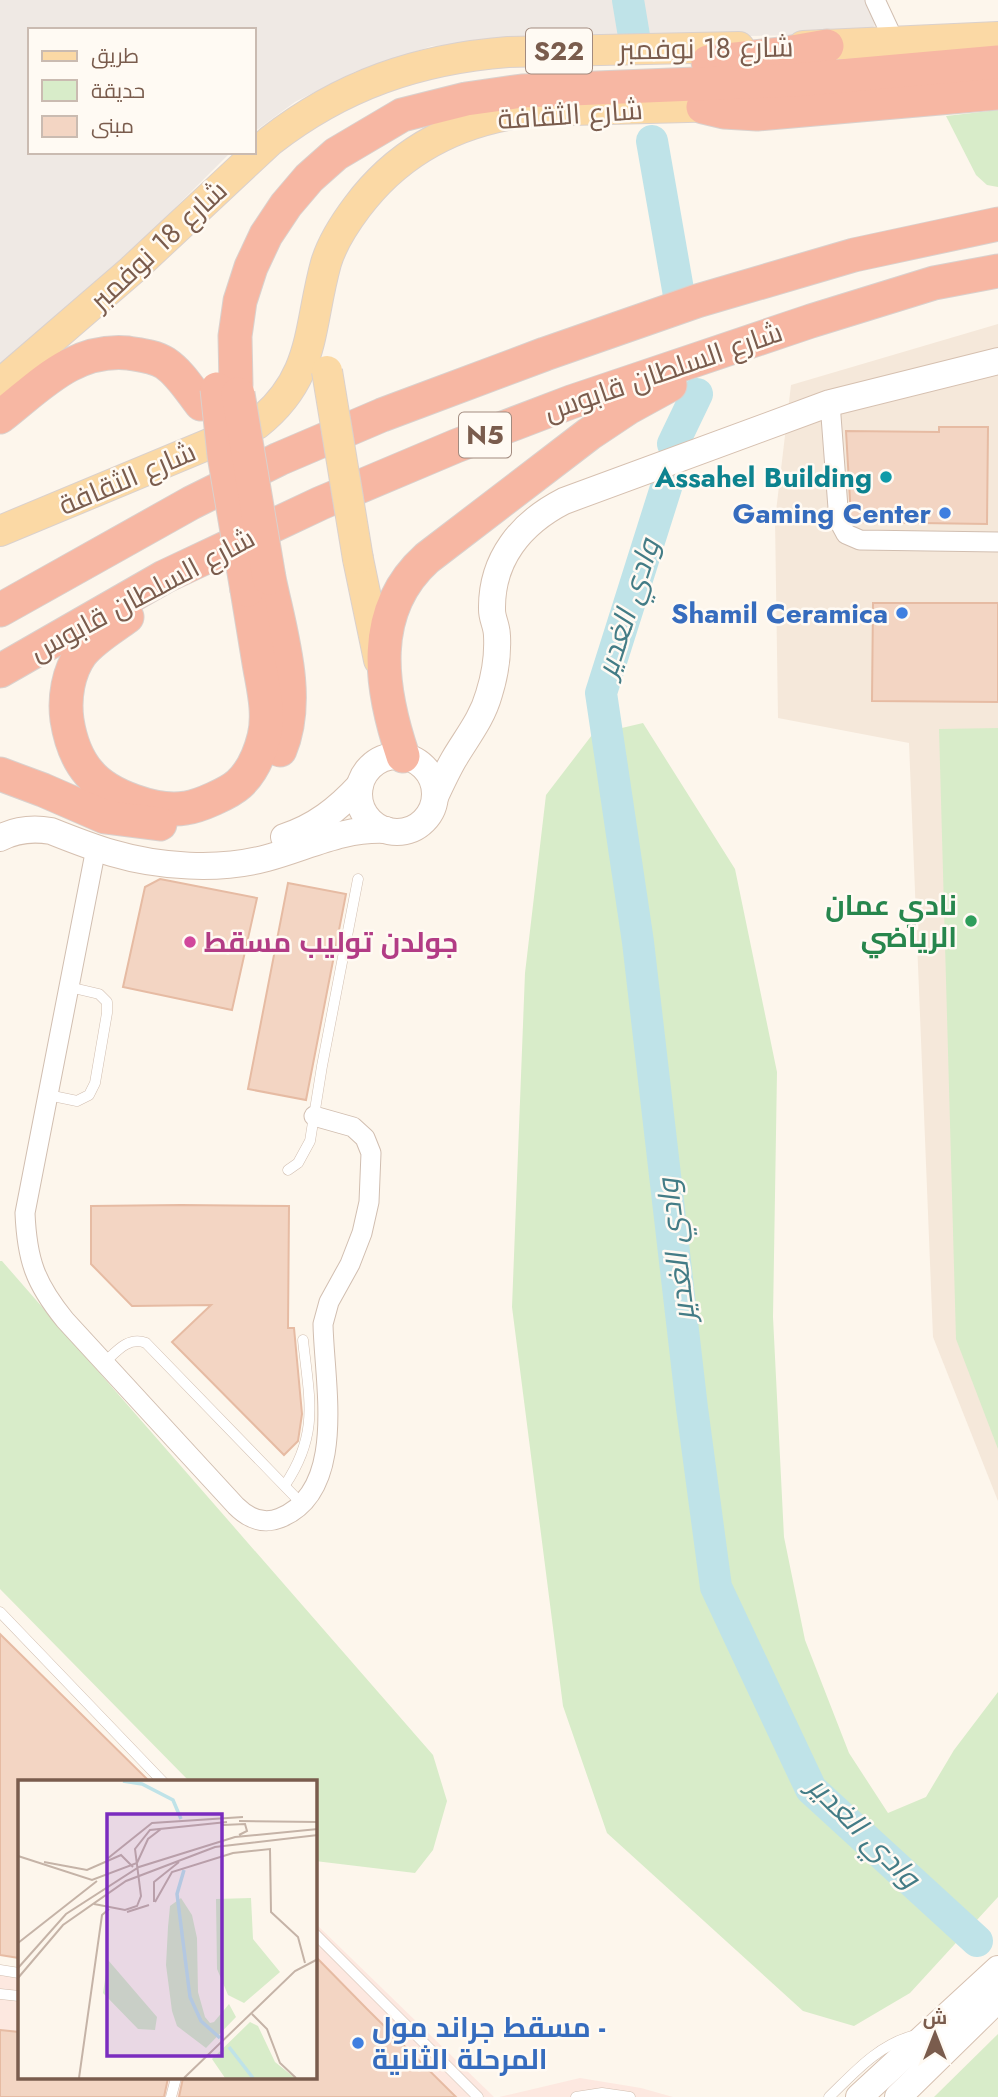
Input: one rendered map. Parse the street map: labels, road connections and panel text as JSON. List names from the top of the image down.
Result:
{
  "streets": {
    "highway": ["شارع السلطان قابوس", "N5"],
    "main road": ["شارع 18 نوفمبر", "S22", "شارع الثقافة"]
  },
  "water": ["وادي الغدير"],
  "places": [
    "Assahel Building",
    "Gaming Center",
    "Shamil Ceramica",
    "نادي عمان الرياضي",
    "جولدن توليب مسقط",
    "مسقط جراند مول - المرحلة الثانية"
  ],
  "legend": ["طريق", "حديقة", "مبنى"],
  "north": "top"
}
